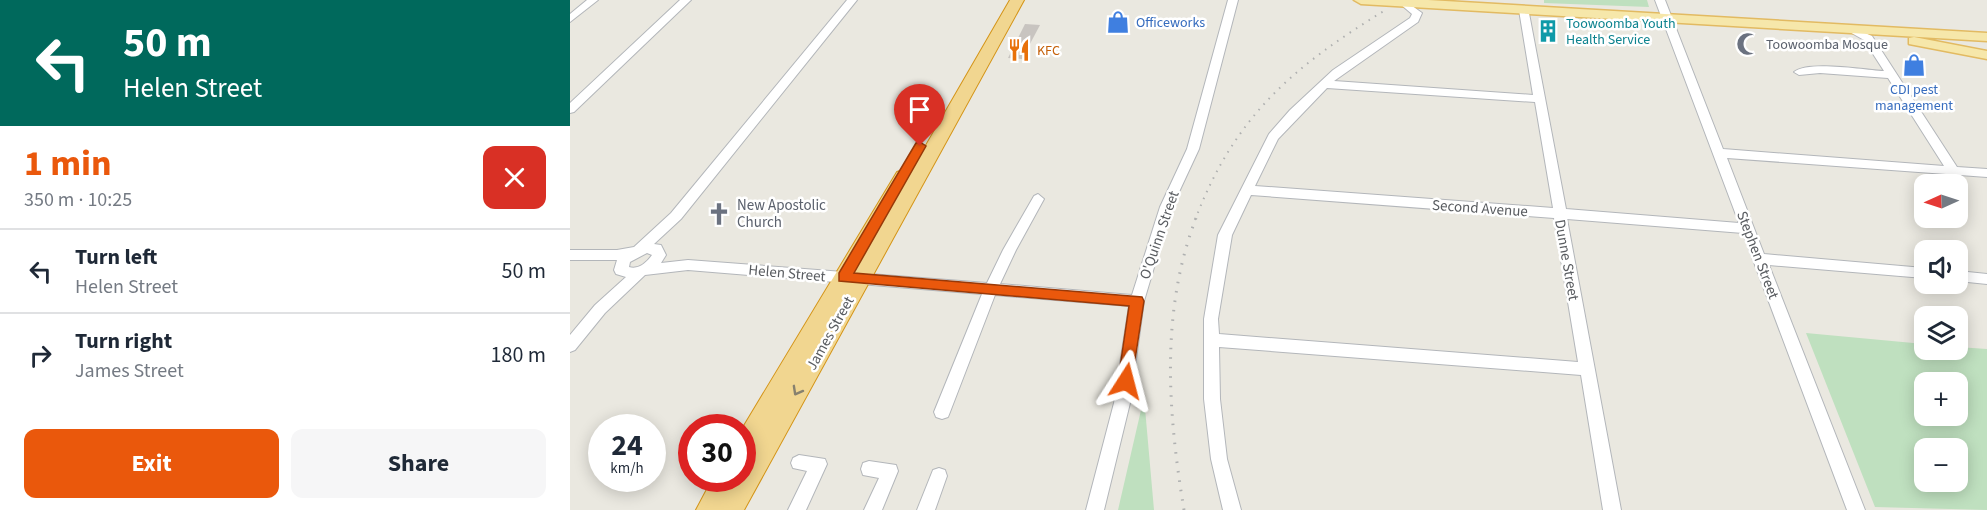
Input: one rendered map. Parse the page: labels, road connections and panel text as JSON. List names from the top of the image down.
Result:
{
  "streets": {
    "highway": ["James Street"],
    "street": [
      "Second Avenue",
      "O'Quinn Street",
      "Stephen Street",
      "Dunne Street",
      "Helen Street"
    ]
  },
  "crossings": [
    ["Second Avenue", "Stephen Street"],
    ["Second Avenue", "Dunne Street"],
    ["O'Quinn Street", "Helen Street"],
    ["Helen Street", "James Street"]
  ],
  "places": {
    "shop": ["Officeworks", "CDI pest management"],
    "building": ["Toowoomba Youth Health Service"],
    "mosque": ["Toowoomba Mosque"],
    "restaurant": ["KFC"],
    "church": ["New Apostolic Church"]
  },
  "north": "left",
  "page": {
    "turn": ["50 m", "Helen Street"],
    "heading": ["1 min", "350 m · 10:25"],
    "map_buttons": ["+", "−"],
    "list": [
      {
        "name": "Turn left",
        "note": "Helen Street",
        "value": "50 m"
      },
      {
        "name": "Turn right",
        "note": "James Street",
        "value": "180 m"
      }
    ],
    "speed": "24 km/h",
    "limit": "30",
    "buttons": ["Exit", "Share"]
  }
}
